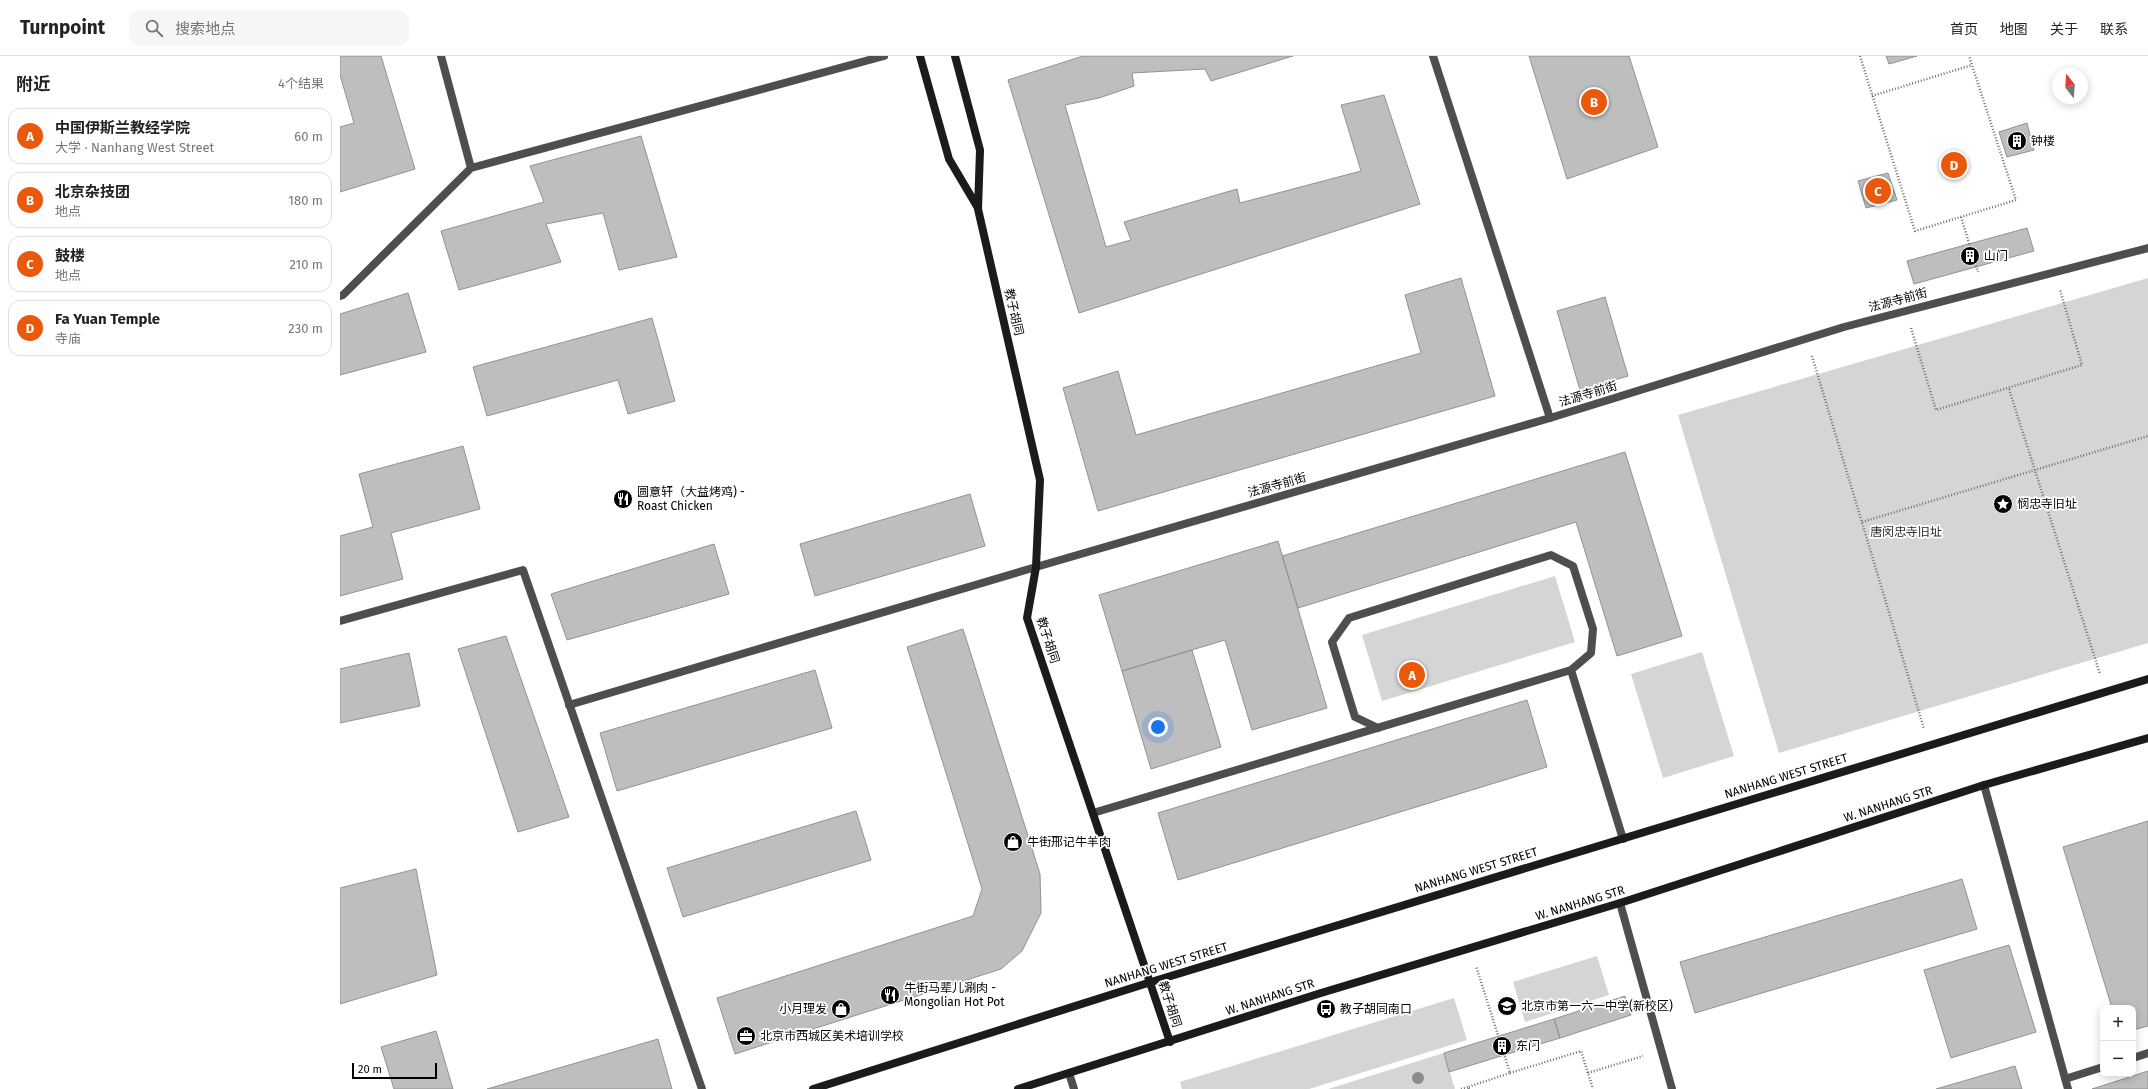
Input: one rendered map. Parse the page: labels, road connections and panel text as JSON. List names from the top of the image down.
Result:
{
  "streets": {
    "main road": ["教子胡同", "NANHANG WEST STREET", "W. NANHANG STR"],
    "street": ["法源寺前街"]
  },
  "crossings": [
    ["法源寺前街", "教子胡同"],
    ["教子胡同", "NANHANG WEST STREET"],
    ["教子胡同", "W. NANHANG STR"]
  ],
  "parks": ["唐闵忠寺旧址"],
  "places": {
    "building": ["钟楼", "山门", "东门"],
    "restaurant": ["圆意轩（大益烤鸡) - Roast Chicken", "牛街马辈儿涮肉 - Mongolian Hot Pot"],
    "place": ["悯忠寺旧址"],
    "shop": ["牛街邢记牛羊肉", "小月理发"],
    "school or university": ["北京市第一六一中学(新校区)"],
    "bus stop": ["教子胡同南口"],
    "office": ["北京市西城区美术培训学校"]
  },
  "scale_bar": "20 m",
  "north": "top",
  "page": {
    "header": "Turnpoint",
    "search": "搜索地点",
    "nav": [
      "首页",
      "地图",
      "关于",
      "联系"
    ],
    "heading": ["附近", "4个结果"],
    "pins": [
      "B",
      "D",
      "C",
      "A"
    ],
    "list": [
      {
        "mark": "A",
        "name": "中国伊斯兰教经学院",
        "note": "大学 · Nanhang West Street",
        "value": "60 m"
      },
      {
        "mark": "B",
        "name": "北京杂技团",
        "note": "地点",
        "value": "180 m"
      },
      {
        "mark": "C",
        "name": "鼓楼",
        "note": "地点",
        "value": "210 m"
      },
      {
        "mark": "D",
        "name": "Fa Yuan Temple",
        "note": "寺庙",
        "value": "230 m"
      }
    ],
    "map_buttons": ["+", "−"],
    "scale": "20 m"
  }
}
